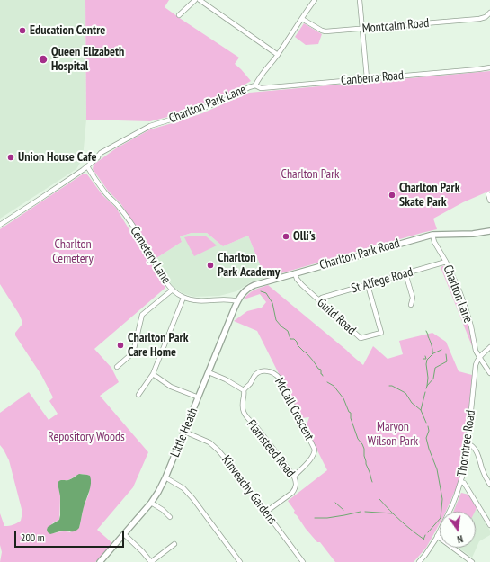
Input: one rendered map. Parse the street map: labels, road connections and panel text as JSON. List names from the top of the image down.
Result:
{
  "streets": {
    "main road": ["Charlton Park Road", "Little Heath"],
    "street": [
      "Montcalm Road",
      "Canberra Road",
      "Charlton Park Lane",
      "Cemetery Lane",
      "St Alfege Road",
      "Charlton Lane",
      "Guild Road",
      "McCall Crescent",
      "Thorntree Road",
      "Flamsteed Road",
      "Kinveachy Gardens"
    ]
  },
  "crossings": [
    ["Montcalm Road", "Charlton Park Lane"],
    ["Canberra Road", "Charlton Park Lane"],
    ["Charlton Park Lane", "Cemetery Lane"],
    ["Charlton Park Road", "Cemetery Lane"],
    ["Charlton Park Road", "Charlton Lane"],
    ["Charlton Park Road", "Guild Road"],
    ["Charlton Park Road", "Little Heath"],
    ["Cemetery Lane", "Little Heath"],
    ["St Alfege Road", "Charlton Lane"],
    ["St Alfege Road", "Guild Road"],
    ["Charlton Lane", "Thorntree Road"],
    ["McCall Crescent", "Flamsteed Road"],
    ["Little Heath", "Kinveachy Gardens"],
    ["Flamsteed Road", "Kinveachy Gardens"]
  ],
  "parks": [
    "Charlton Park",
    "Charlton Cemetery",
    "Maryon Wilson Park",
    "Repository Woods"
  ],
  "places": [
    "Education Centre",
    "Queen Elizabeth Hospital",
    "Union House Cafe",
    "Charlton Park Skate Park",
    "Olli's",
    "Charlton Park Academy",
    "Charlton Park Care Home"
  ],
  "scale_bar": "200 m",
  "north": "bottom"
}
